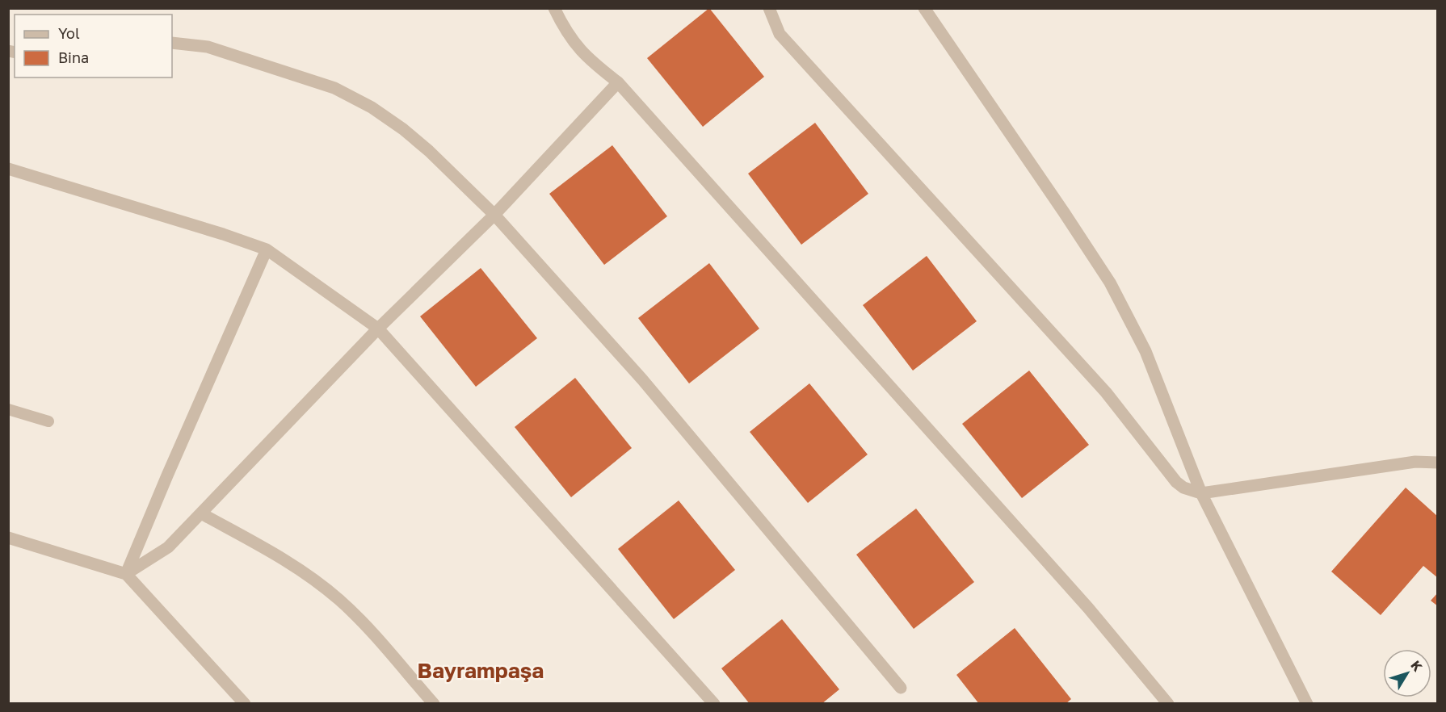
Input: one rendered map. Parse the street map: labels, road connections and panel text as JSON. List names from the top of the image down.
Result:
{
  "districts": ["Bayrampaşa"],
  "legend": ["Yol", "Bina"],
  "north": "top right"
}
